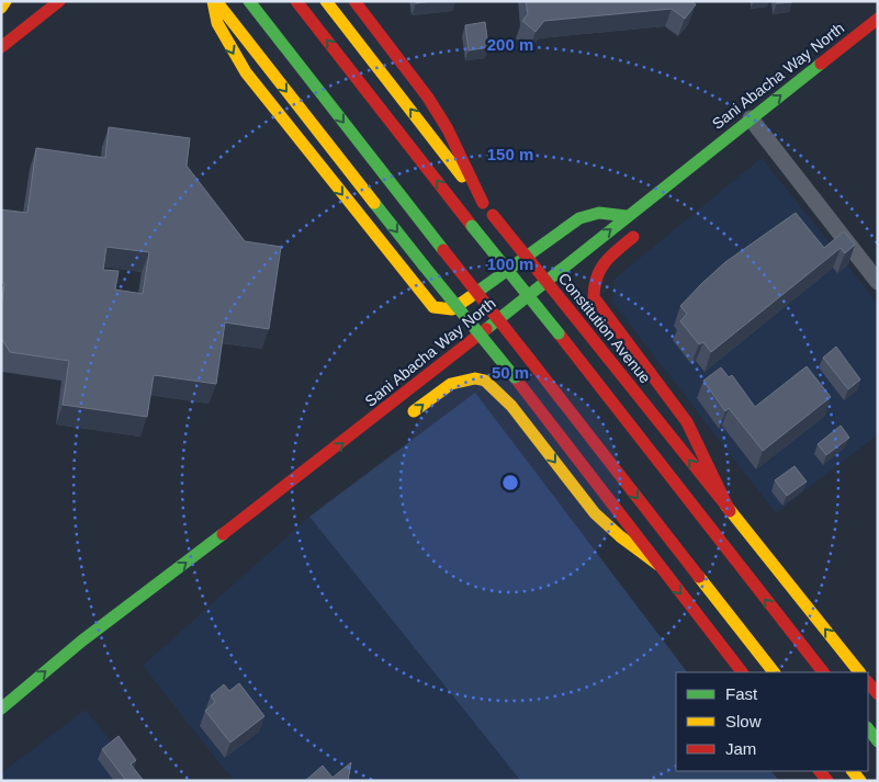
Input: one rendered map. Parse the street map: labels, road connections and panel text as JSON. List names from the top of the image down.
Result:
{
  "streets": {
    "main road": ["Sani Abacha Way North", "Constitution Avenue"]
  },
  "one_way": ["Sani Abacha Way North"],
  "legend": ["Fast", "Slow", "Jam"],
  "rings": [
    "200 m",
    "150 m",
    "100 m",
    "50 m"
  ]
}
